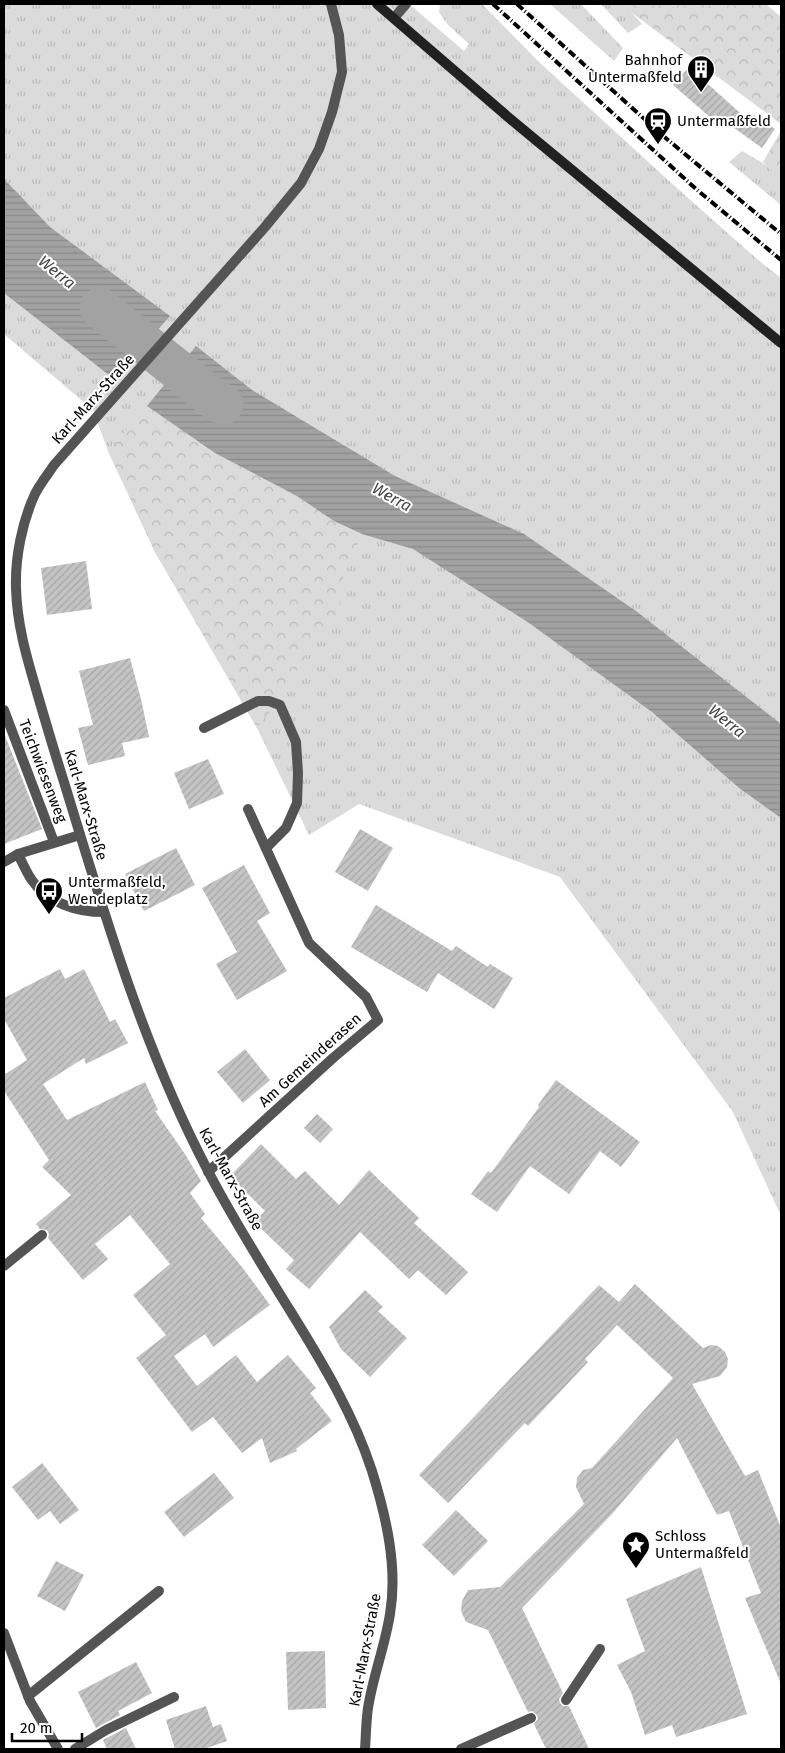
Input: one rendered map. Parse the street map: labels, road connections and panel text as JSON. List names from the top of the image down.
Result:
{
  "streets": {
    "street": ["Karl-Marx-Straße", "Teichwiesenweg", "Am Gemeinderasen"]
  },
  "crossings": [
    ["Karl-Marx-Straße", "Am Gemeinderasen"]
  ],
  "water": ["Werra"],
  "places": {
    "building": ["Bahnhof Untermaßfeld"],
    "station": ["Untermaßfeld"],
    "bus stop": ["Untermaßfeld, Wendeplatz"],
    "place": ["Schloss Untermaßfeld"]
  },
  "scale_bar": "20 m"
}
